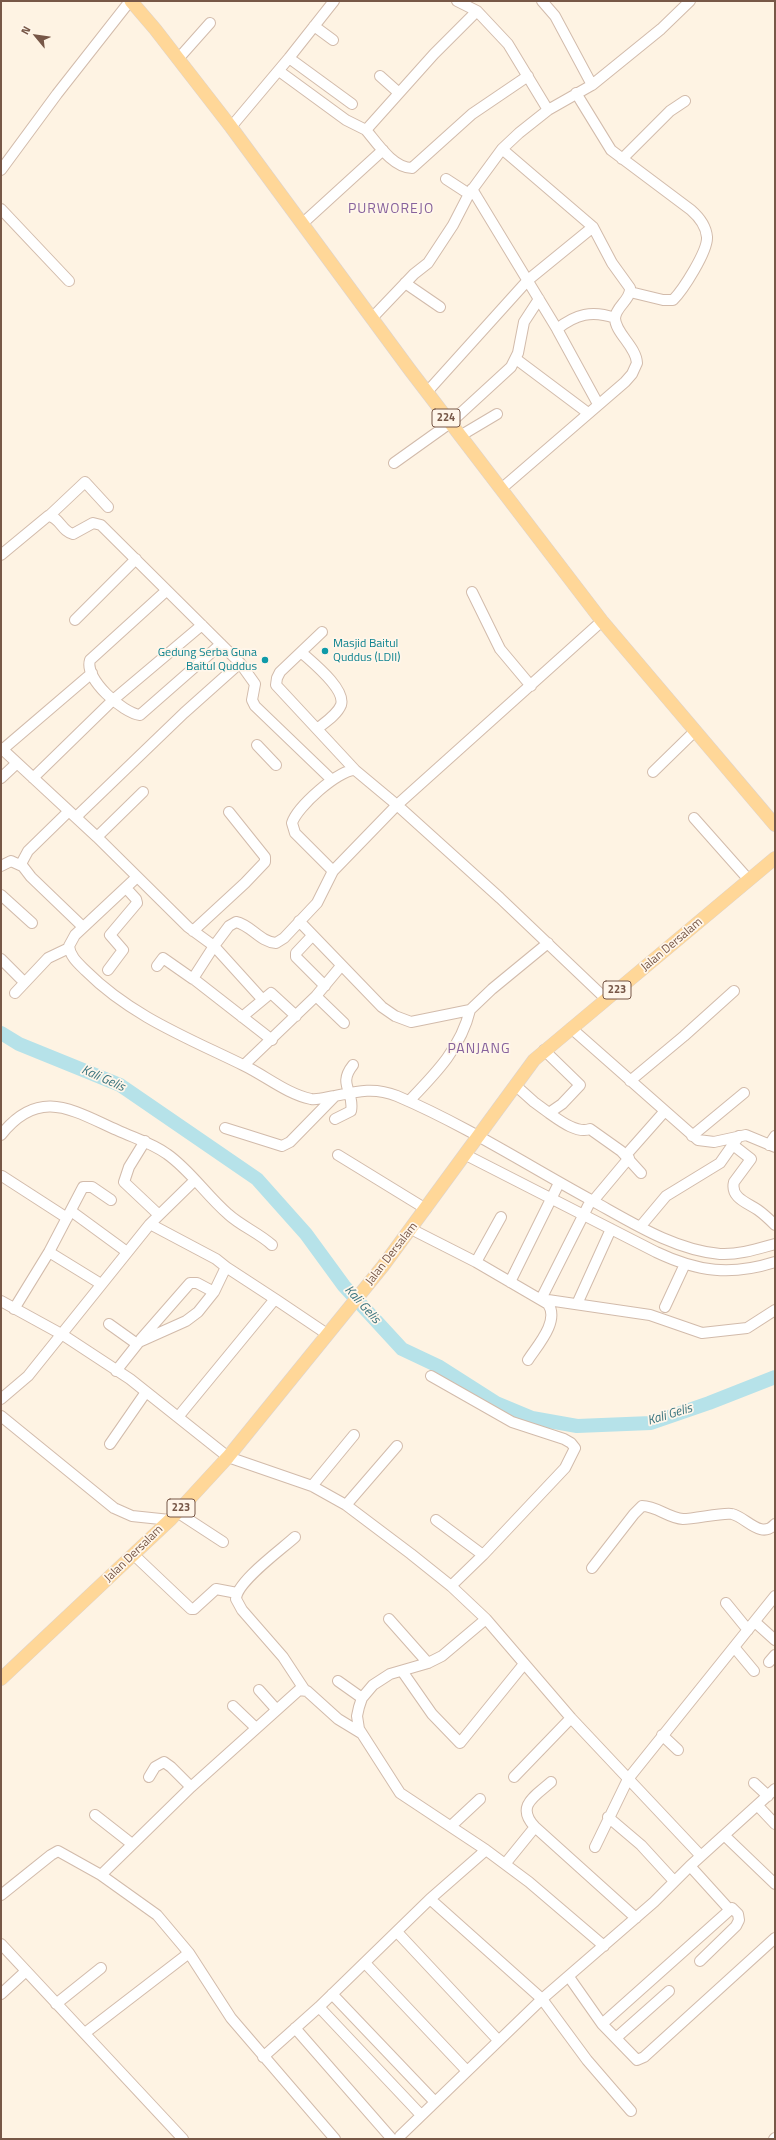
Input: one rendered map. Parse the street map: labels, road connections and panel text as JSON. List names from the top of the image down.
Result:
{
  "streets": {
    "main road": ["224", "Jalan Dersalam", "223"]
  },
  "districts": ["PURWOREJO", "PANJANG"],
  "water": ["Kali Gelis"],
  "places": ["Masjid Baitul Quddus (LDII)", "Gedung Serba Guna Baitul Quddus"],
  "north": "top left"
}
